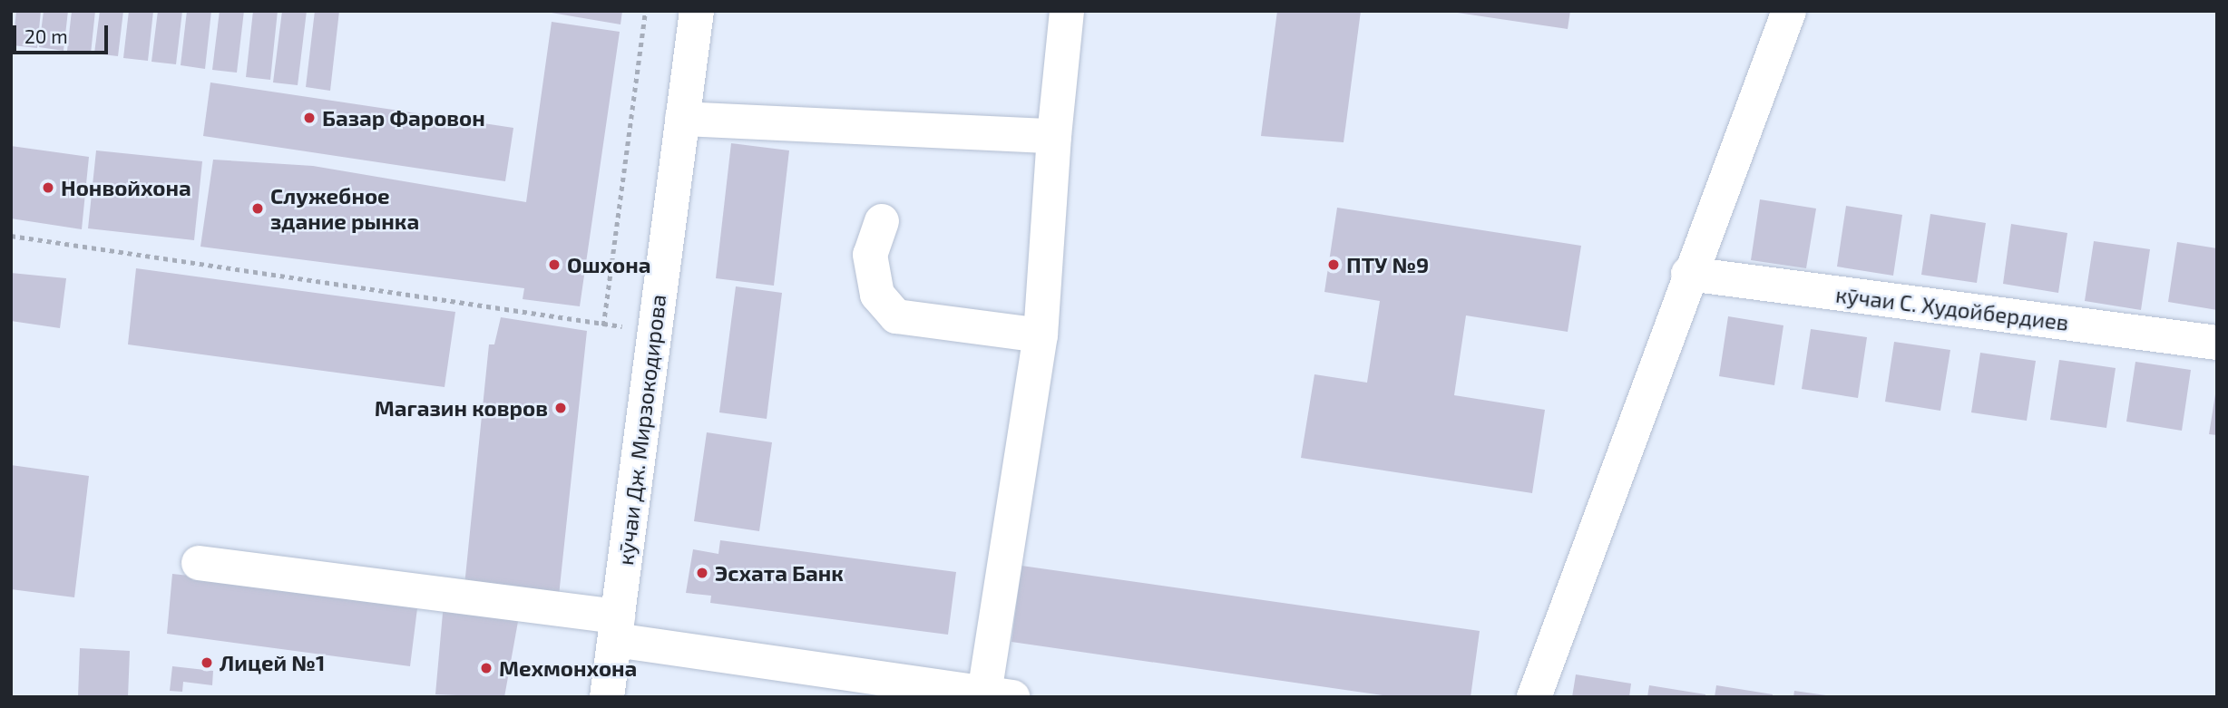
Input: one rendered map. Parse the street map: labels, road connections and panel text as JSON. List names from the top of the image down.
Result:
{
  "streets": {
    "street": ["кӯчаи С. Худойбердиев", "кӯчаи Дж. Мирзокодирова"]
  },
  "places": [
    "Базар Фаровон",
    "Нонвойхона",
    "Служебное здание рынка",
    "Ошхона",
    "ПТУ №9",
    "Магазин ковров",
    "Эсхата Банк",
    "Лицей №1",
    "Мехмонхона"
  ],
  "scale_bar": "20 m"
}
